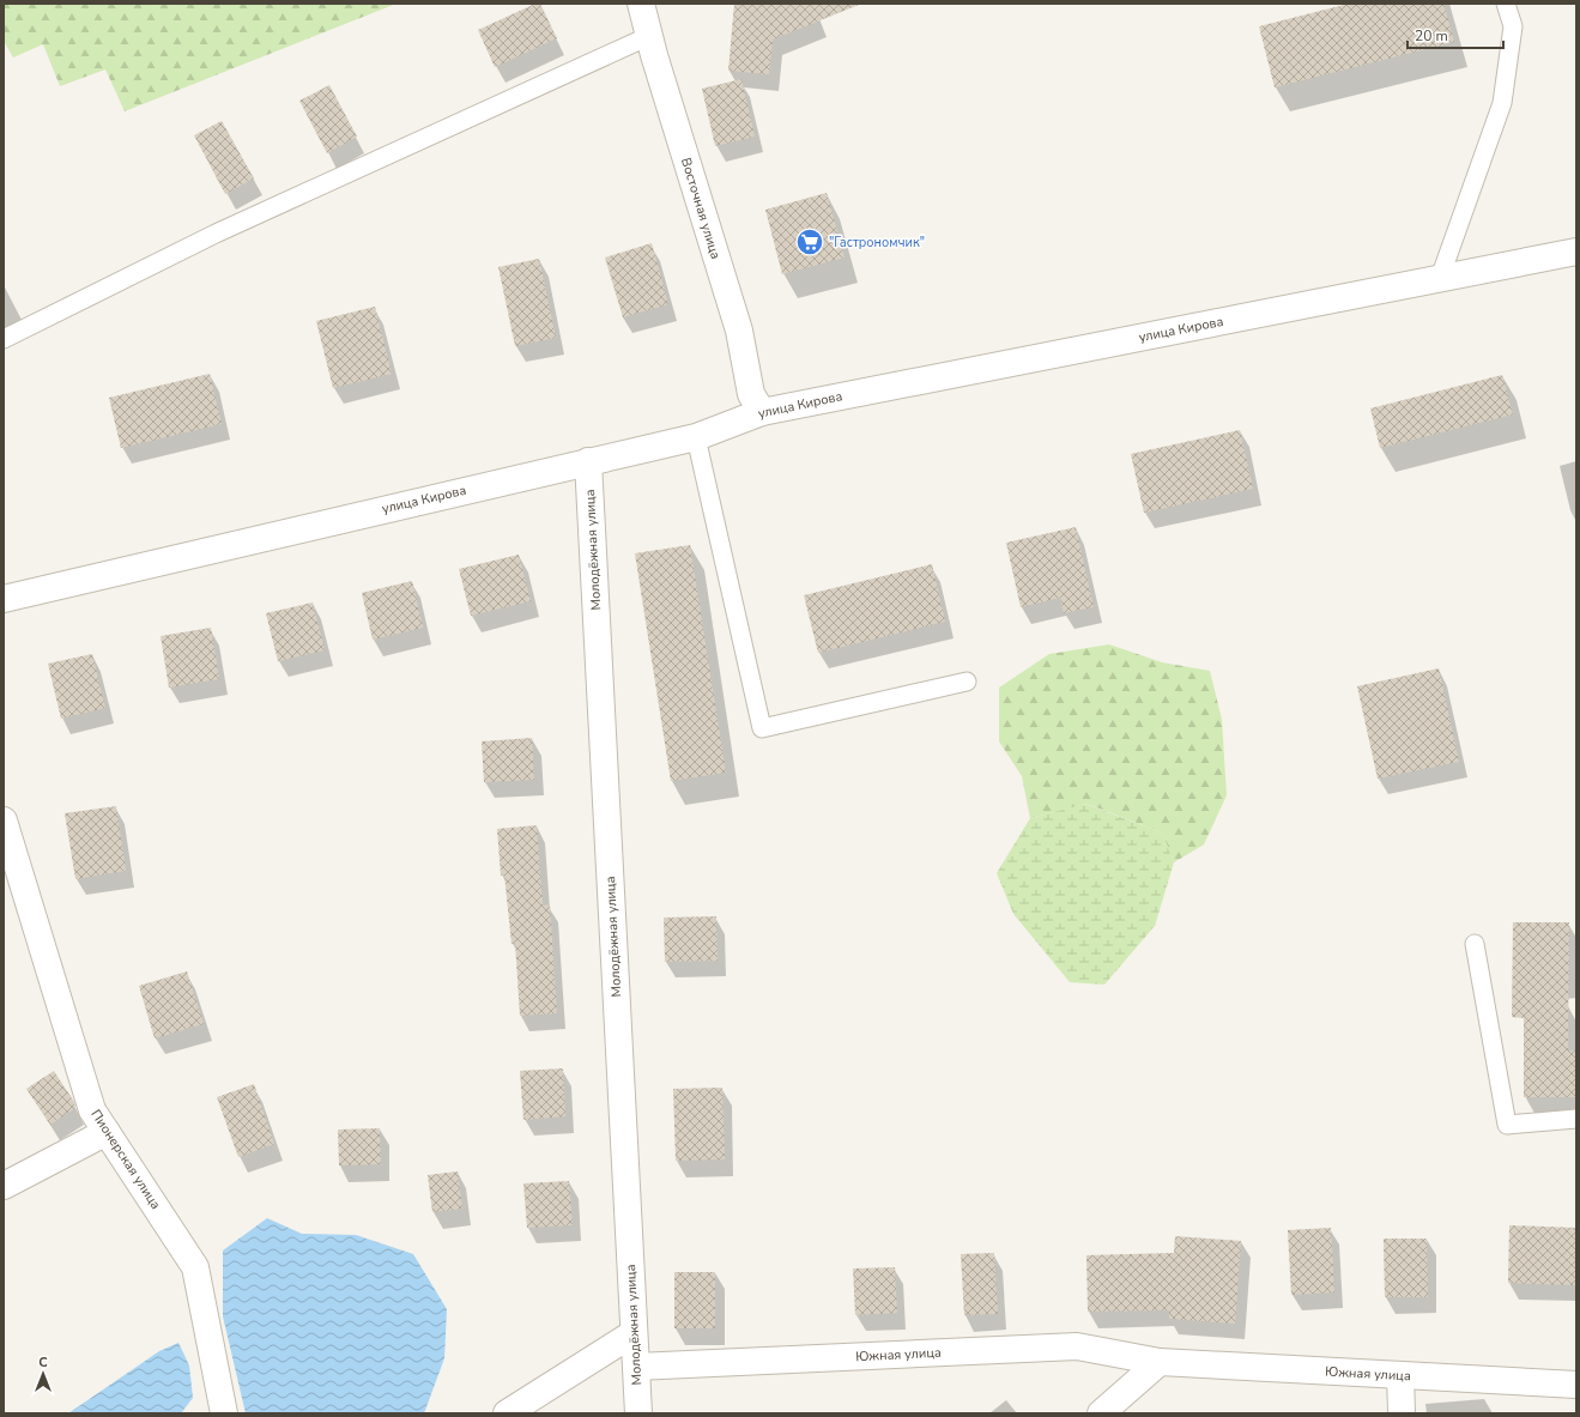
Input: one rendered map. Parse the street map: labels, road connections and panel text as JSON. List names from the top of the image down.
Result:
{
  "streets": {
    "street": [
      "Восточная улица",
      "улица Кирова",
      "Молодёжная улица",
      "Пионерская улица",
      "Южная улица"
    ]
  },
  "crossings": [
    ["Восточная улица", "улица Кирова"],
    ["улица Кирова", "Молодёжная улица"],
    ["Молодёжная улица", "Южная улица"]
  ],
  "places": {
    "supermarket": ["\"Гастрономчик\""]
  },
  "scale_bar": "20 m",
  "north": "top"
}
